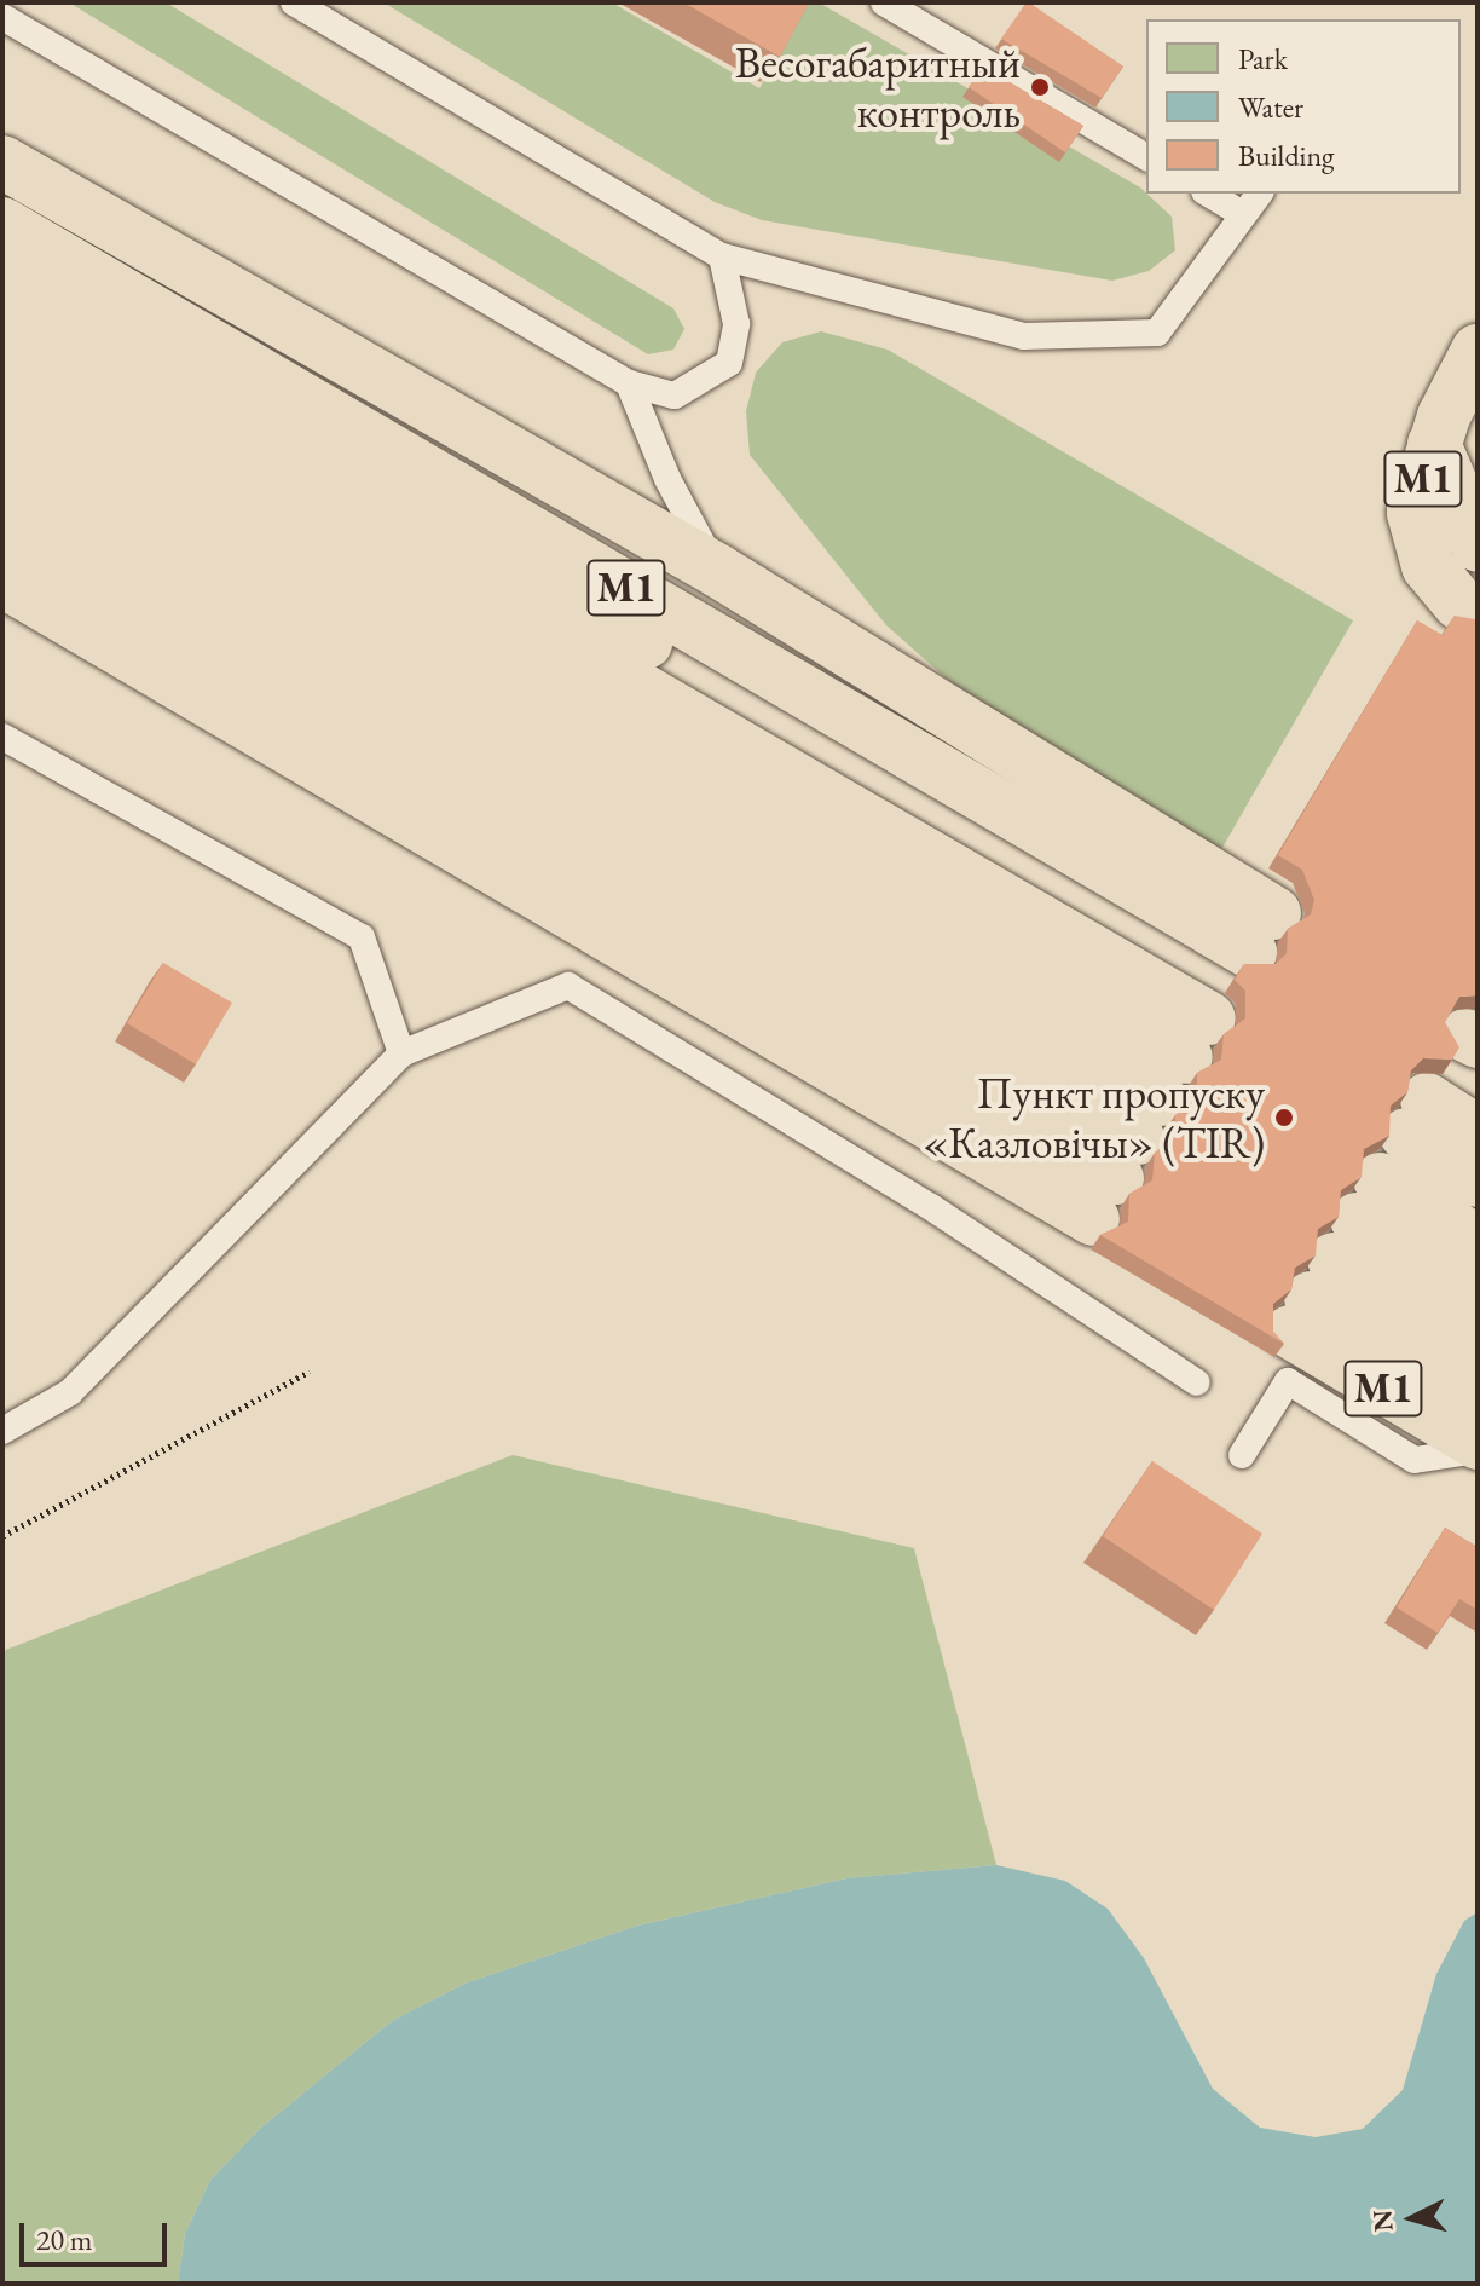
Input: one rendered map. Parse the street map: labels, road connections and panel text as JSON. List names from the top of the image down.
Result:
{
  "streets": {
    "highway": ["М1"]
  },
  "places": ["Весогабаритный контроль", "Пункт пропуску «Казловічы» (TIR)"],
  "legend": ["Park", "Water", "Building"],
  "scale_bar": "20 m",
  "north": "left"
}
